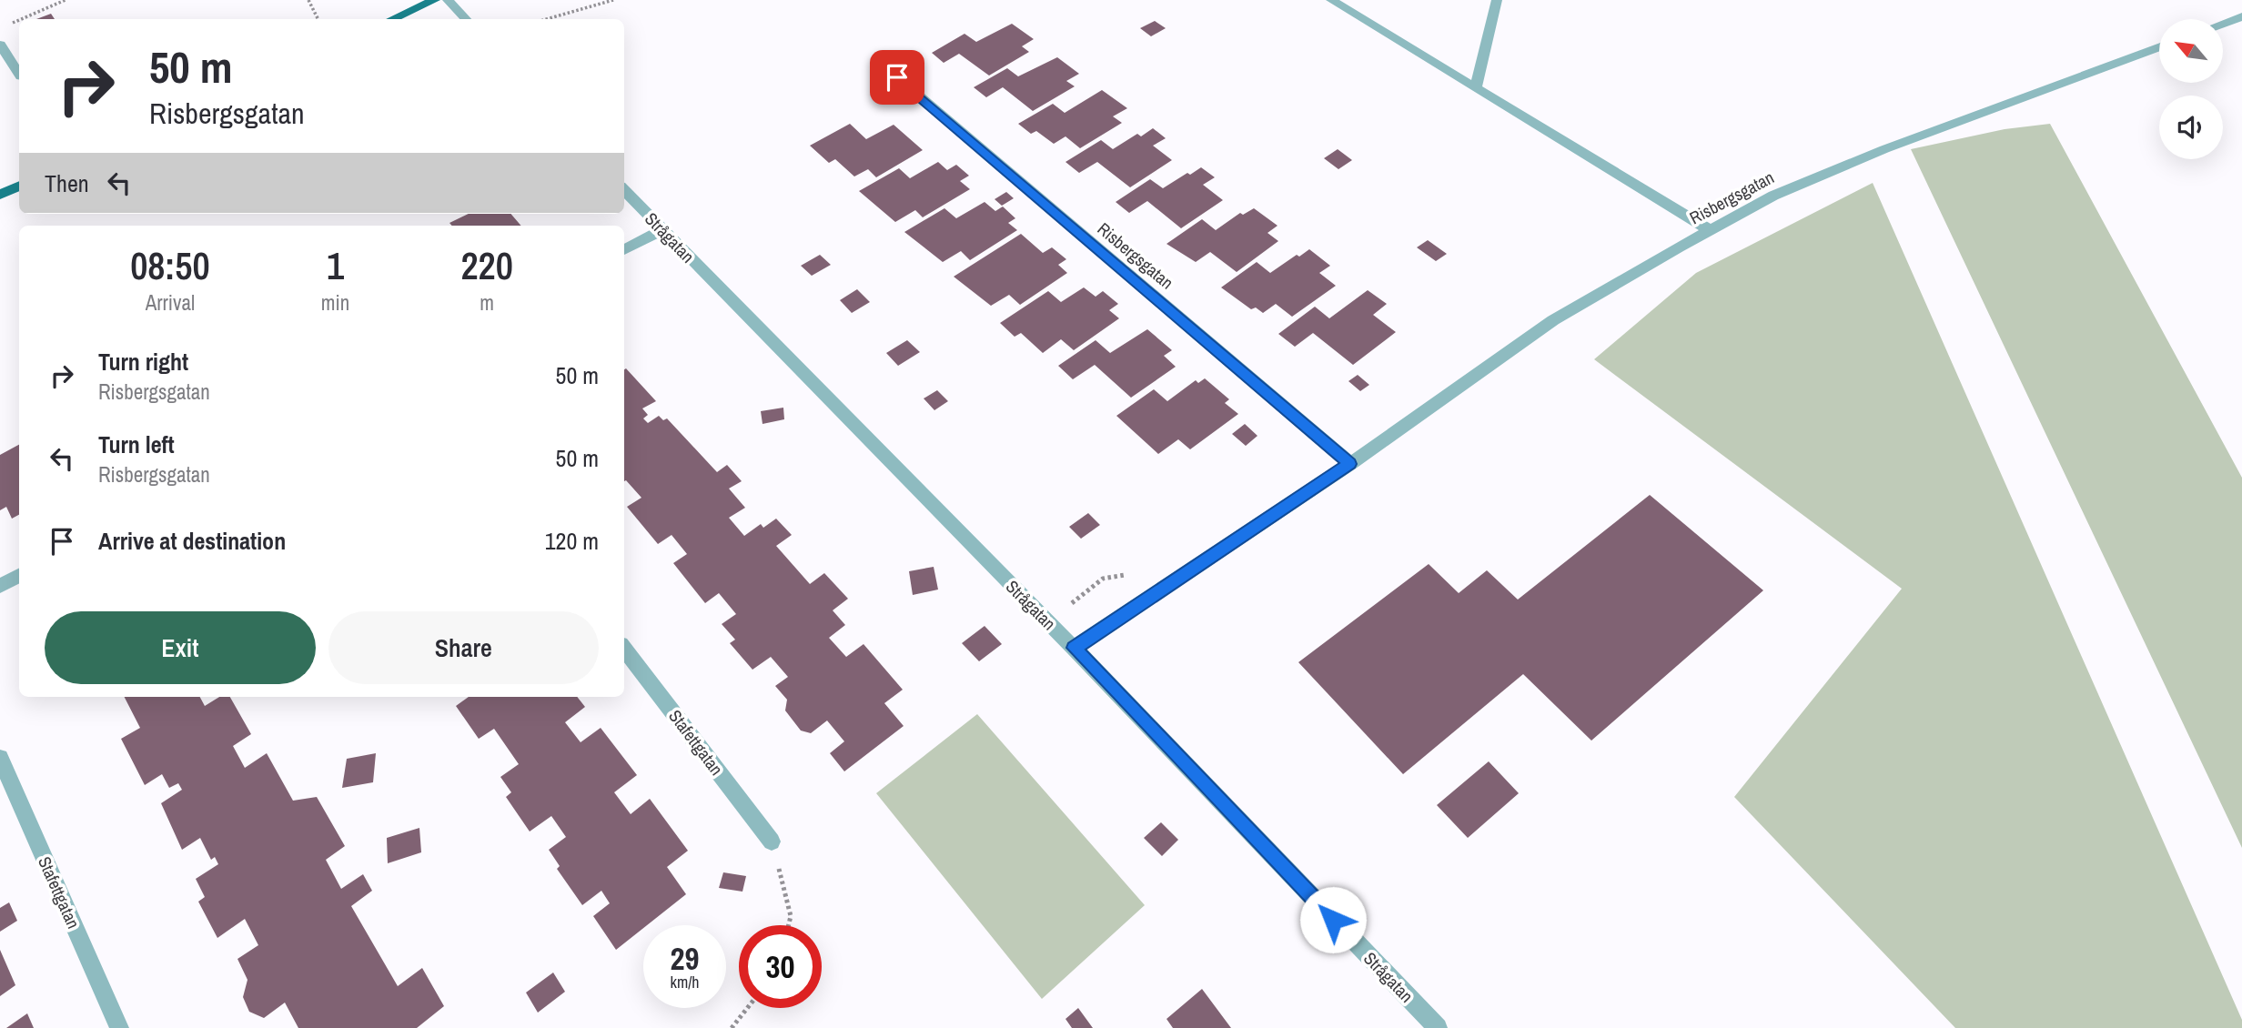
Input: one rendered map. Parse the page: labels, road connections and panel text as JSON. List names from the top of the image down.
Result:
{
  "streets": {
    "street": ["Risbergsgatan", "Strågatan", "Stafettgatan"]
  },
  "crossings": [
    ["Risbergsgatan", "Strågatan"]
  ],
  "north": "top left",
  "page": {
    "turn": ["50 m", "Risbergsgatan"],
    "then": "Then",
    "eta": [
      "08:50",
      "Arrival",
      "1",
      "min",
      "220",
      "m"
    ],
    "list": [
      {
        "name": "Turn right",
        "note": "Risbergsgatan",
        "value": "50 m"
      },
      {
        "name": "Turn left",
        "note": "Risbergsgatan",
        "value": "50 m"
      },
      {
        "name": "Arrive at destination",
        "value": "120 m"
      }
    ],
    "buttons": ["Exit", "Share"],
    "speed": "29 km/h",
    "limit": "30"
  }
}
